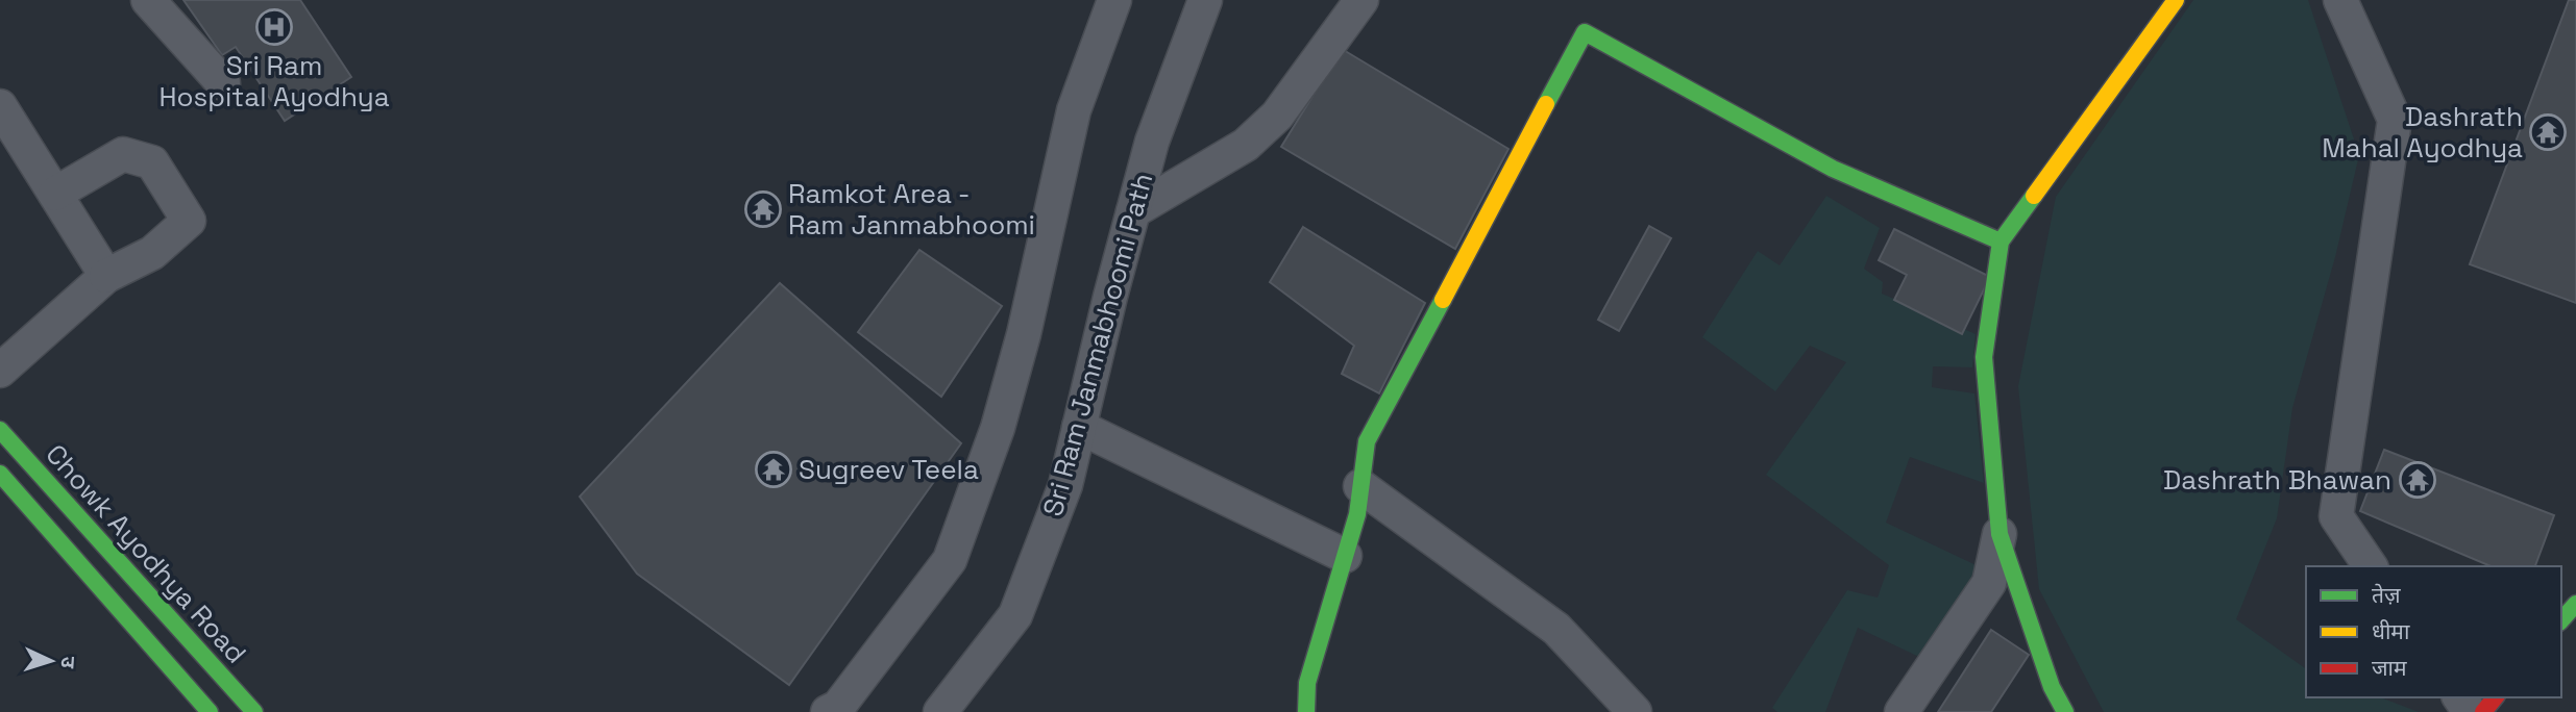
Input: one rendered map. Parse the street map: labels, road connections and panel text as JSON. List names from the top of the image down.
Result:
{
  "streets": {
    "street": ["Sri Ram Janmabhoomi Path", "Chowk Ayodhya Road"]
  },
  "places": {
    "hospital": ["Sri Ram Hospital Ayodhya"],
    "temple": [
      "Dashrath Mahal Ayodhya",
      "Ramkot Area - Ram Janmabhoomi",
      "Sugreev Teela",
      "Dashrath Bhawan"
    ]
  },
  "legend": ["तेज़", "धीमा", "जाम"],
  "north": "right"
}
